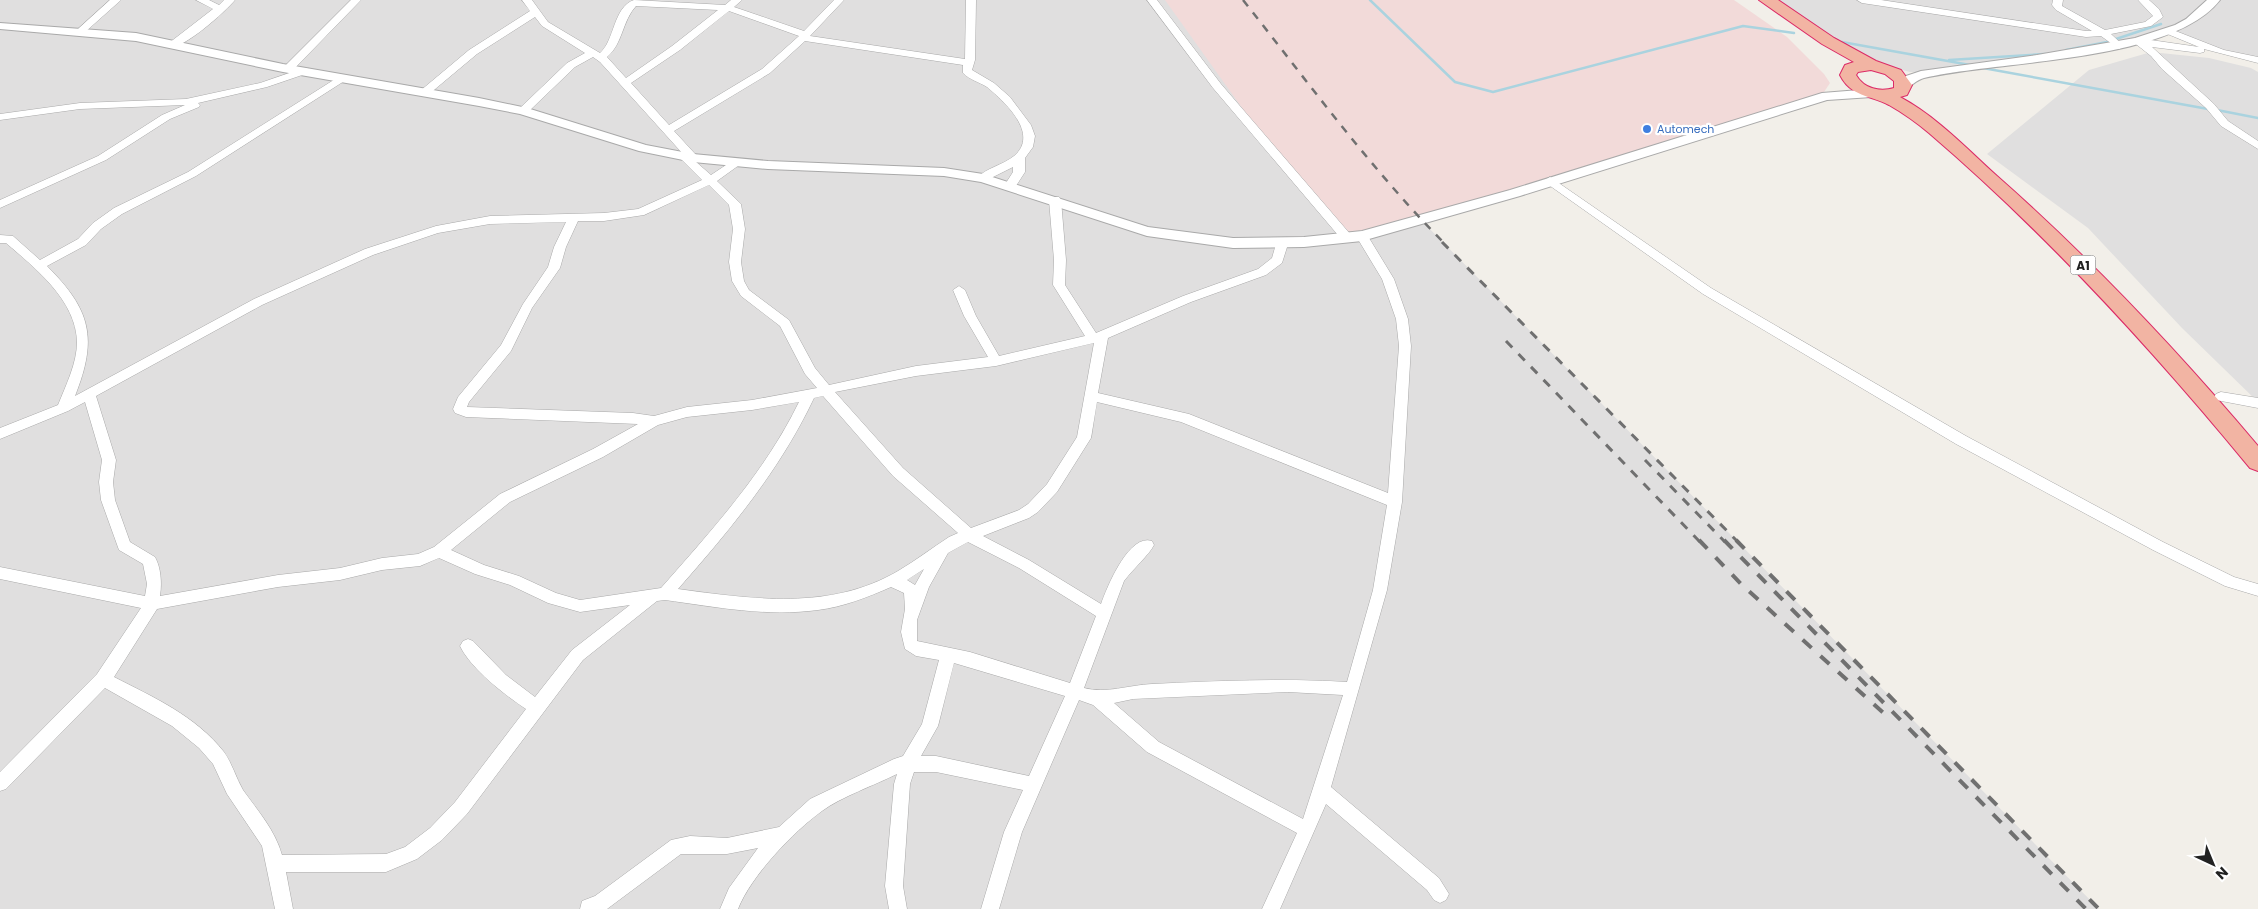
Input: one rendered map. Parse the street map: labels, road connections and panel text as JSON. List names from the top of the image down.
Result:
{
  "streets": {
    "highway": ["A1"]
  },
  "places": ["Automech"],
  "north": "bottom right"
}
